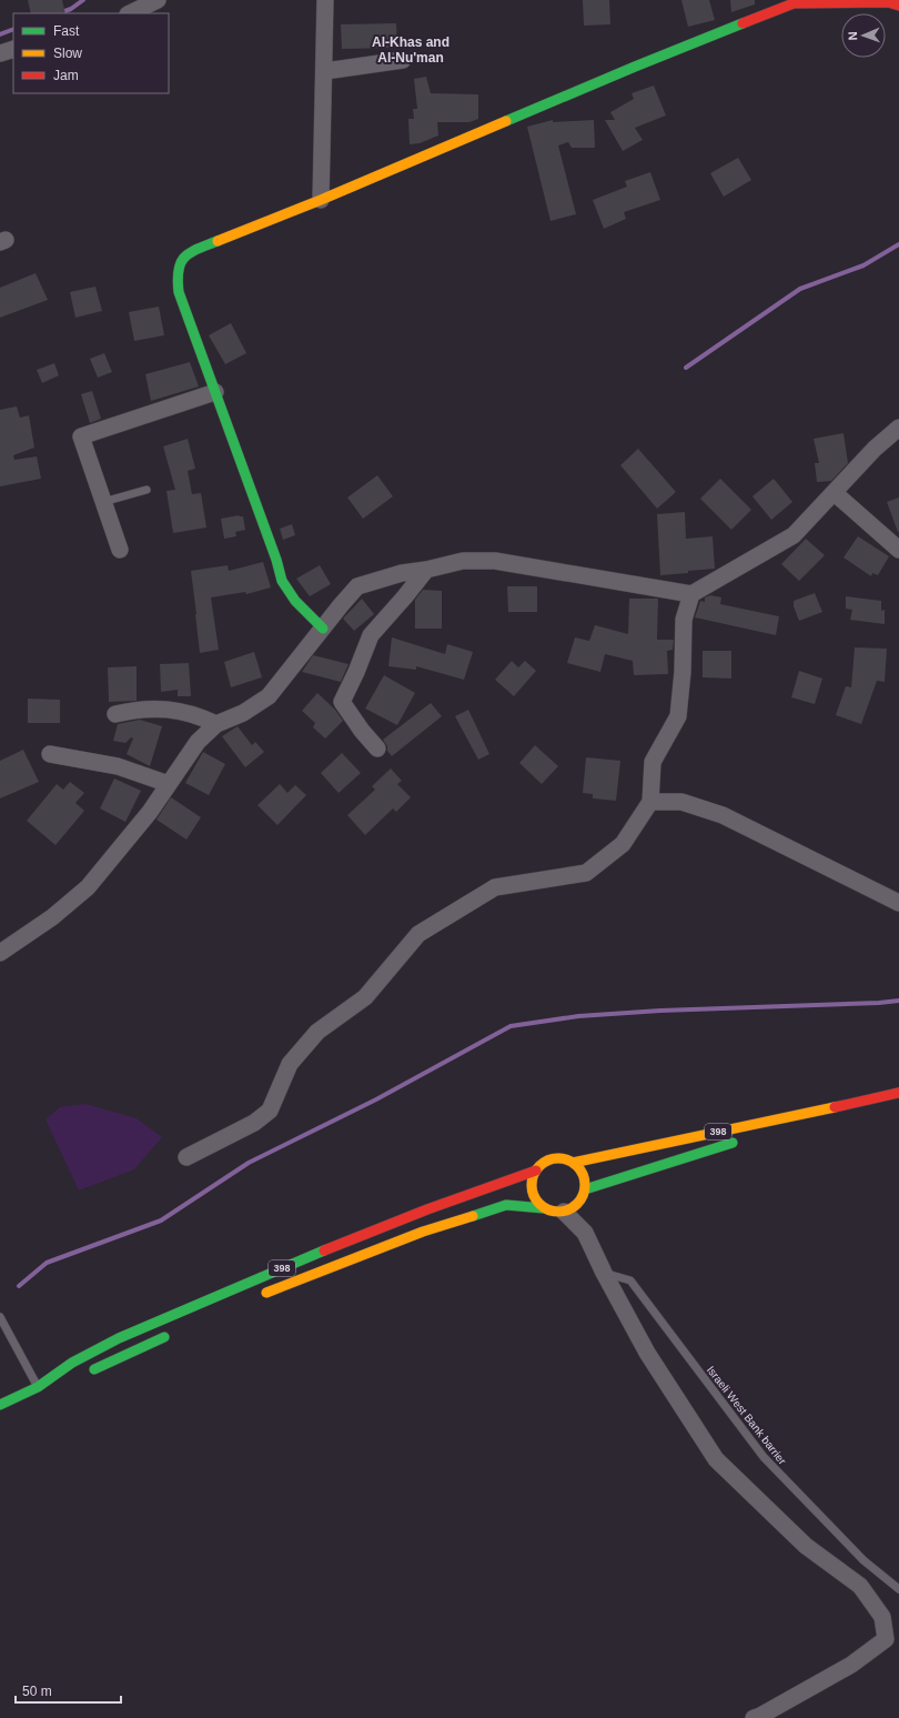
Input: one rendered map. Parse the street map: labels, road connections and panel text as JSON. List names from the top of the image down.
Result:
{
  "streets": {
    "main road": ["398"],
    "lane": ["Israeli West Bank barrier"]
  },
  "districts": ["Al-Khas and Al-Nu'man"],
  "legend": ["Fast", "Slow", "Jam"],
  "scale_bar": "50 m",
  "north": "left"
}
